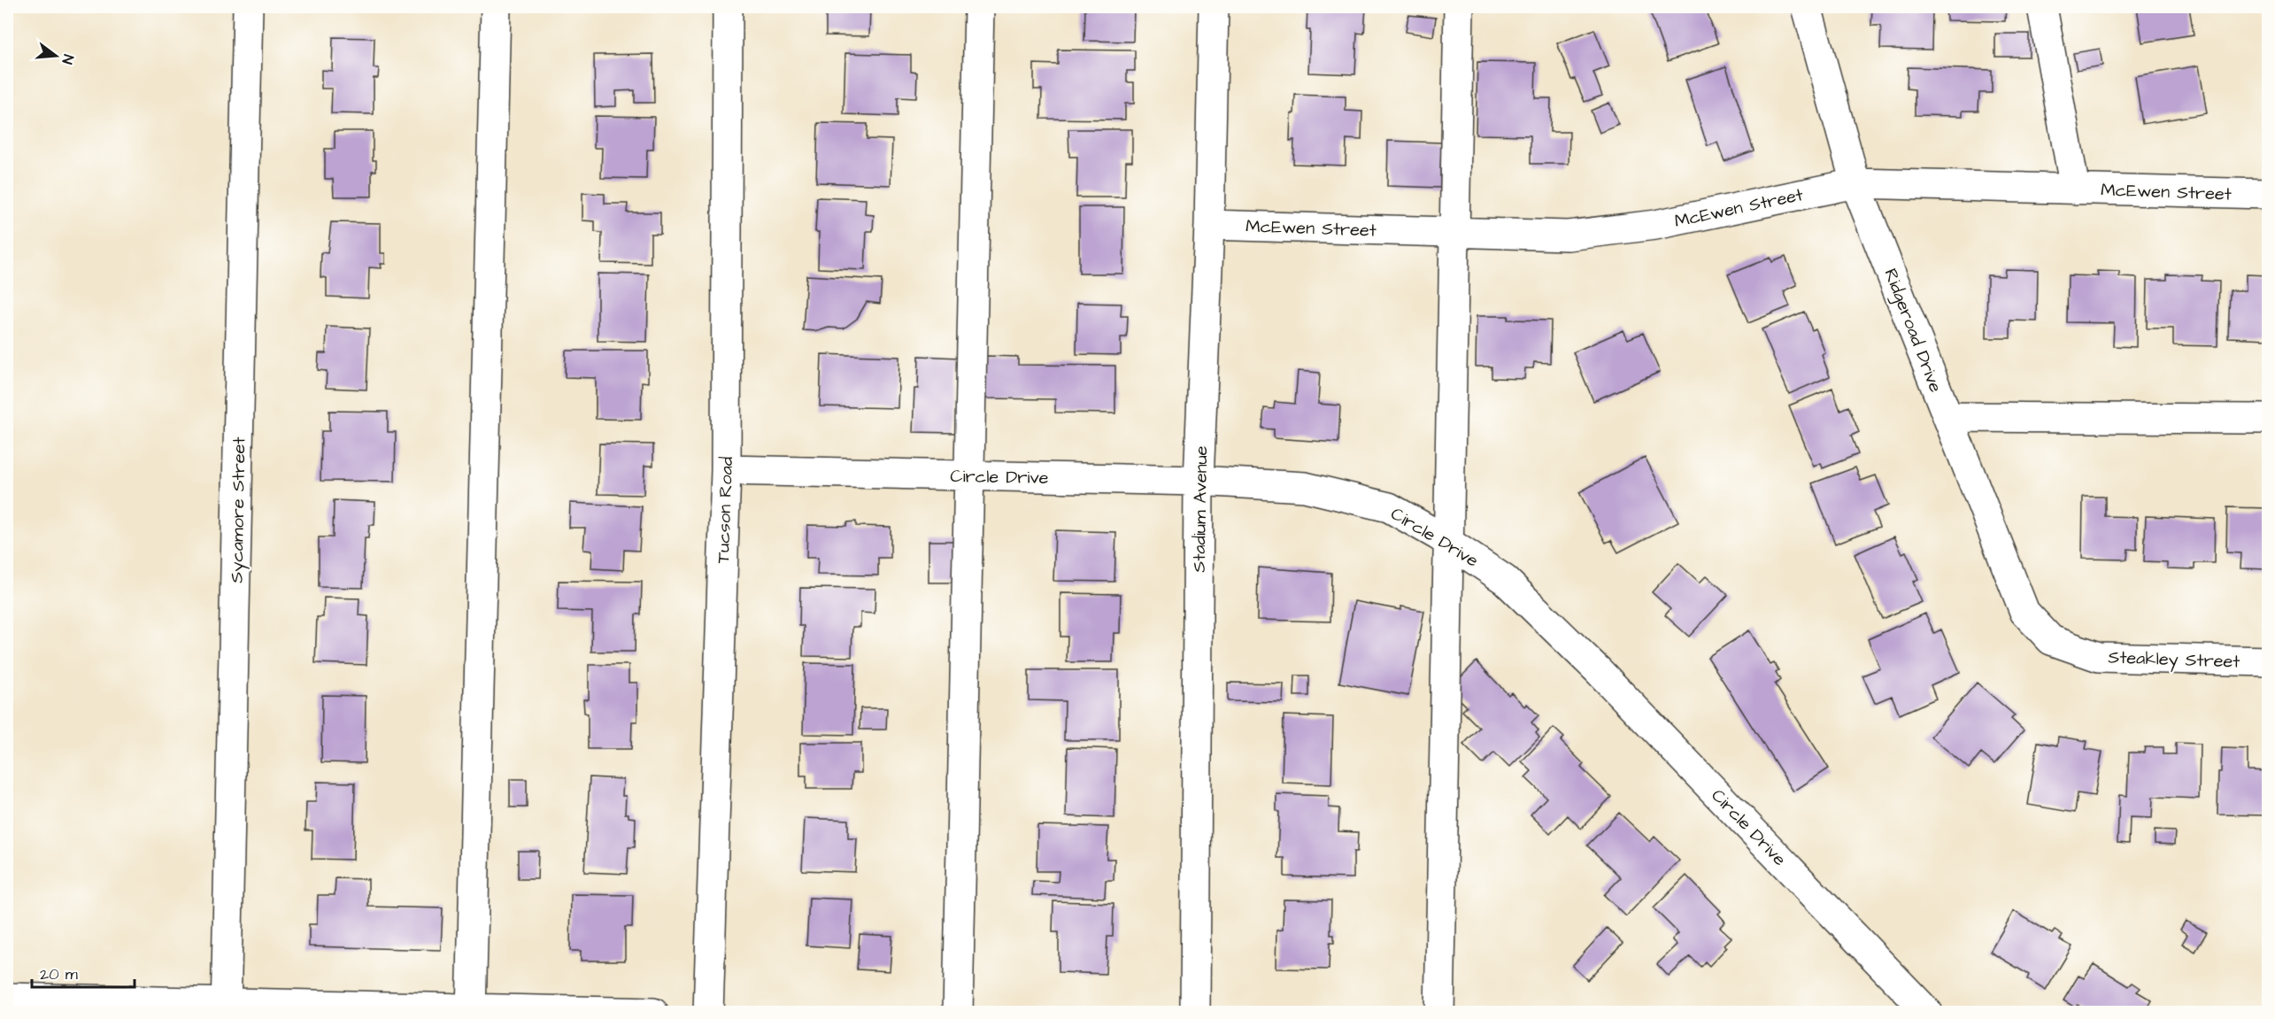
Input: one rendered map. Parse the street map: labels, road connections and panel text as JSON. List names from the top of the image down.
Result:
{
  "streets": {
    "street": [
      "McEwen Street",
      "Ridgeroad Drive",
      "Circle Drive",
      "Stadium Avenue",
      "Sycamore Street",
      "Tucson Road",
      "Steakley Street"
    ]
  },
  "crossings": [
    ["McEwen Street", "Ridgeroad Drive"],
    ["McEwen Street", "Stadium Avenue"],
    ["Ridgeroad Drive", "Steakley Street"],
    ["Circle Drive", "Stadium Avenue"],
    ["Circle Drive", "Tucson Road"]
  ],
  "scale_bar": "20 m",
  "north": "right"
}
